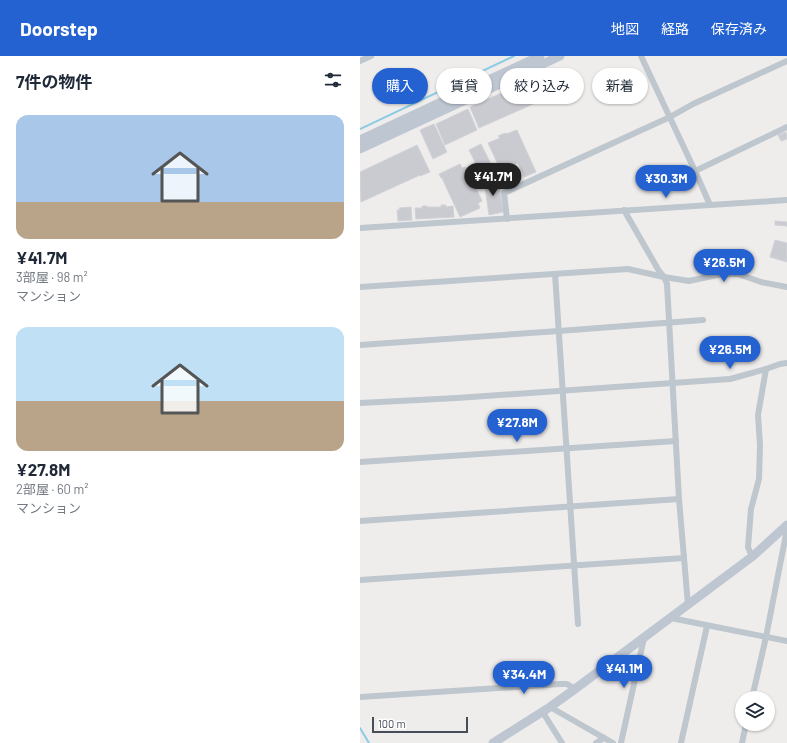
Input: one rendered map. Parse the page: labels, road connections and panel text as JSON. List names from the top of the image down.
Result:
{
  "scale_bar": "100 m",
  "page": {
    "header": "Doorstep",
    "nav": ["地図", "経路", "保存済み"],
    "heading": "7件の物件",
    "chip": [
      "購入",
      "賃貸",
      "絞り込み",
      "新着"
    ],
    "list": [
      {
        "name": "¥41.7M",
        "note": "3部屋 · 98 m² · マンション"
      },
      {
        "name": "¥27.8M",
        "note": "2部屋 · 60 m² · マンション"
      }
    ],
    "price": [
      "¥41.7M",
      "¥30.3M",
      "¥26.5M",
      "¥26.5M",
      "¥27.8M",
      "¥41.1M",
      "¥34.4M"
    ],
    "scale": "100 m"
  }
}
